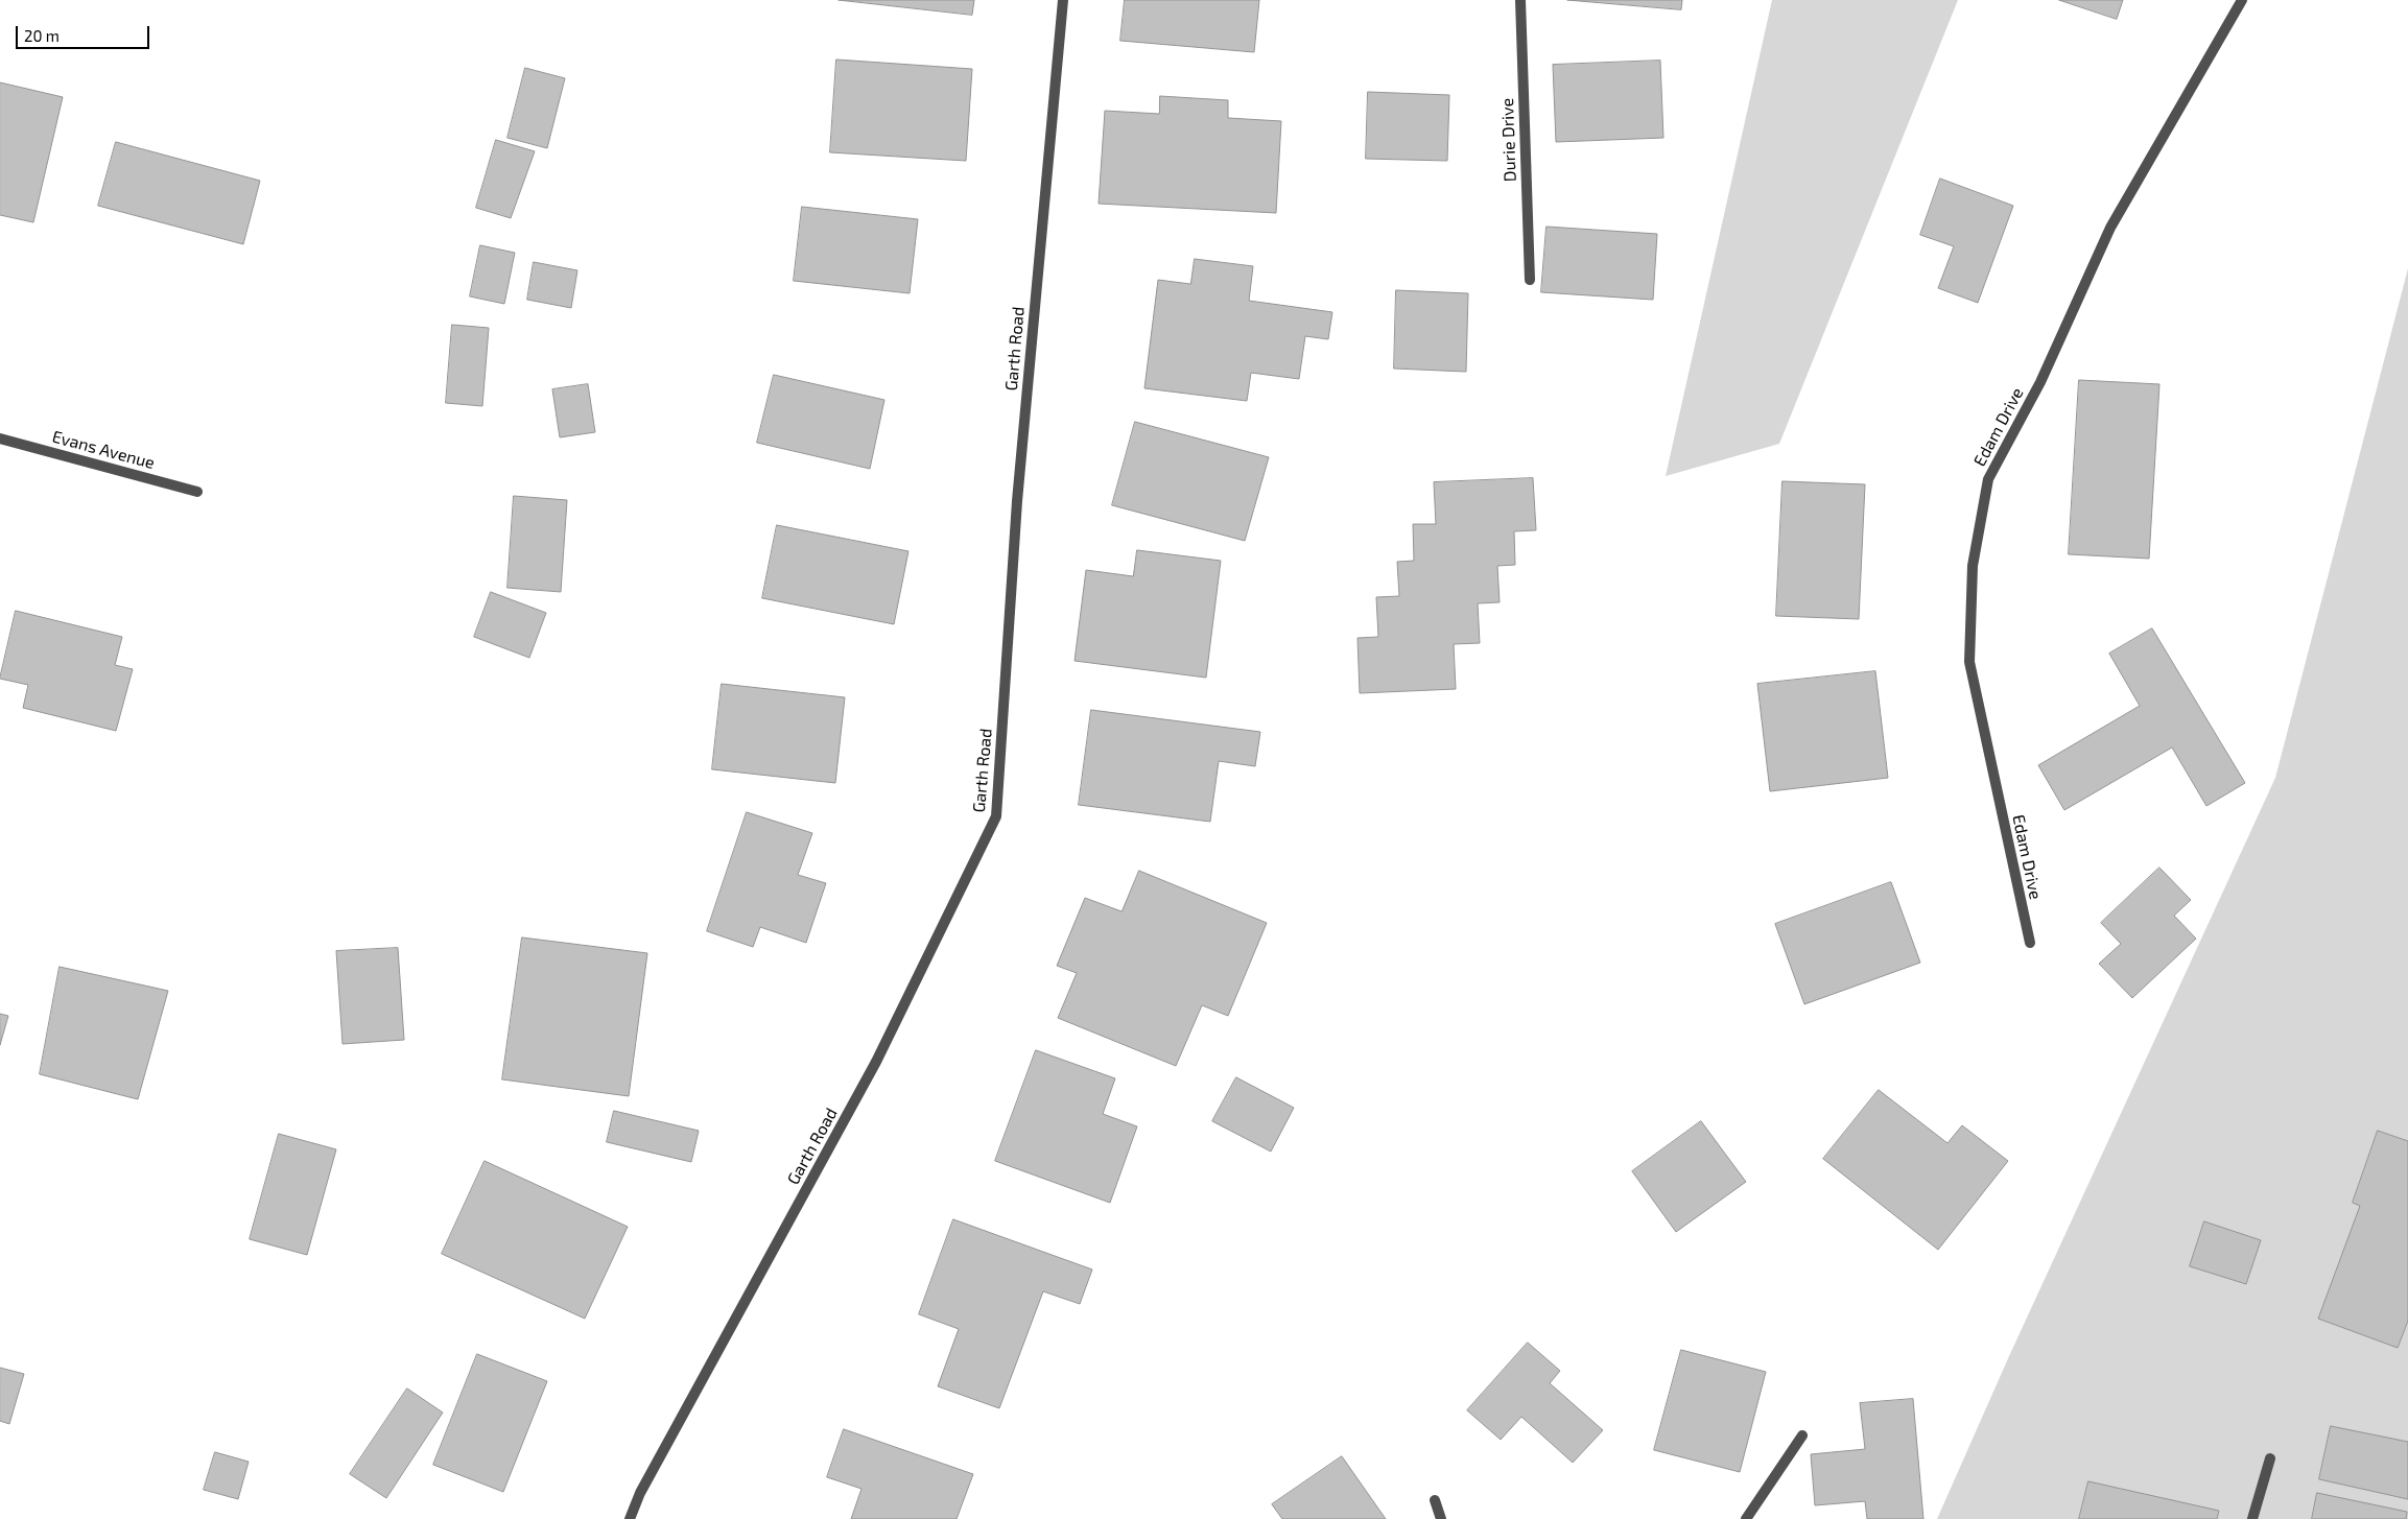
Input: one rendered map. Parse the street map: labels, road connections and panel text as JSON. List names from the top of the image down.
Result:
{
  "streets": {
    "street": [
      "Durie Drive",
      "Garth Road",
      "Edam Drive",
      "Evans Avenue"
    ]
  },
  "scale_bar": "20 m"
}
